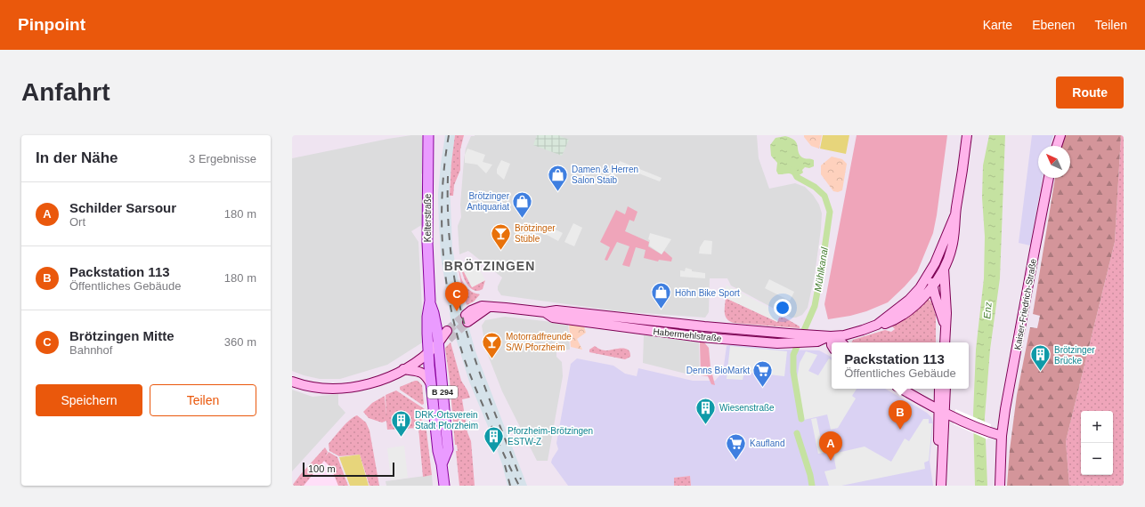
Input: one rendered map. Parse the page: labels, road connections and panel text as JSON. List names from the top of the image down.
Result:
{
  "streets": {
    "main road": [
      "Kelterstraße",
      "Kaiser-Friedrich-Straße",
      "Habermehlstraße",
      "B 294"
    ]
  },
  "crossings": [
    ["Kelterstraße", "B 294"]
  ],
  "districts": ["BRÖTZINGEN"],
  "water": ["Mühlkanal", "Enz"],
  "places": {
    "shop": ["Damen & Herren Salon Staib", "Brötzinger Antiquariat", "Höhn Bike Sport"],
    "bar": ["Brötzinger Stüble", "Motorradfreunde S/W Pforzheim"],
    "building": [
      "Brötzinger Brücke",
      "Wiesenstraße",
      "DRK-Ortsverein Stadt Pforzheim",
      "Pforzheim-Brötzingen ESTW-Z"
    ],
    "supermarket": ["Denns BioMarkt", "Kaufland"]
  },
  "scale_bar": "100 m",
  "north": "top left",
  "page": {
    "header": "Pinpoint",
    "nav": ["Karte", "Ebenen", "Teilen"],
    "buttons": [
      "Route",
      ["Speichern", "Teilen"]
    ],
    "title": "Anfahrt",
    "heading": ["In der Nähe", "3 Ergebnisse"],
    "list": [
      {
        "mark": "A",
        "name": "Schilder Sarsour",
        "note": "Ort",
        "value": "180 m"
      },
      {
        "mark": "B",
        "name": "Packstation 113",
        "note": "Öffentliches Gebäude",
        "value": "180 m"
      },
      {
        "mark": "C",
        "name": "Brötzingen Mitte",
        "note": "Bahnhof",
        "value": "360 m"
      }
    ],
    "pins": ["C", "B", "A"],
    "popup": ["Packstation 113", "Öffentliches Gebäude"],
    "map_buttons": ["+", "−"],
    "scale": "100 m"
  }
}
